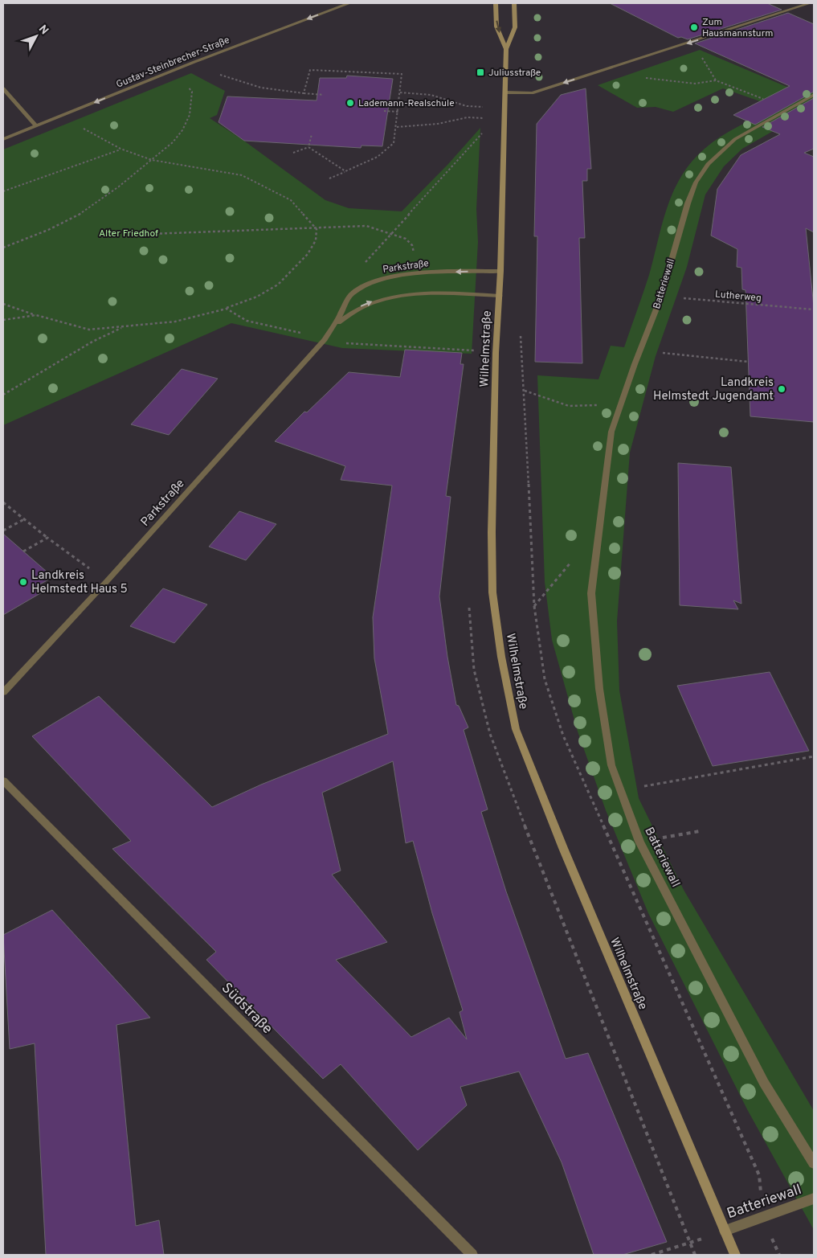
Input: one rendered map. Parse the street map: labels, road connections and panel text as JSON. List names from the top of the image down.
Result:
{
  "streets": {
    "main road": ["Wilhelmstraße"],
    "street": [
      "Gustav-Steinbrecher-Straße",
      "Parkstraße",
      "Batteriewall",
      "Südstraße"
    ],
    "path": ["Lutherweg"]
  },
  "crossings": [
    ["Parkstraße", "Wilhelmstraße"],
    ["Batteriewall", "Lutherweg"],
    ["Batteriewall", "Wilhelmstraße"]
  ],
  "one_way": ["Gustav-Steinbrecher-Straße"],
  "parks": ["Alter Friedhof"],
  "places": {
    "other": [
      "Zum Hausmannsturm",
      "Lademann-Realschule",
      "Landkreis Helmstedt Jugendamt",
      "Landkreis Helmstedt Haus 5"
    ],
    "transit": ["Juliusstraße"]
  },
  "north": "top right"
}
